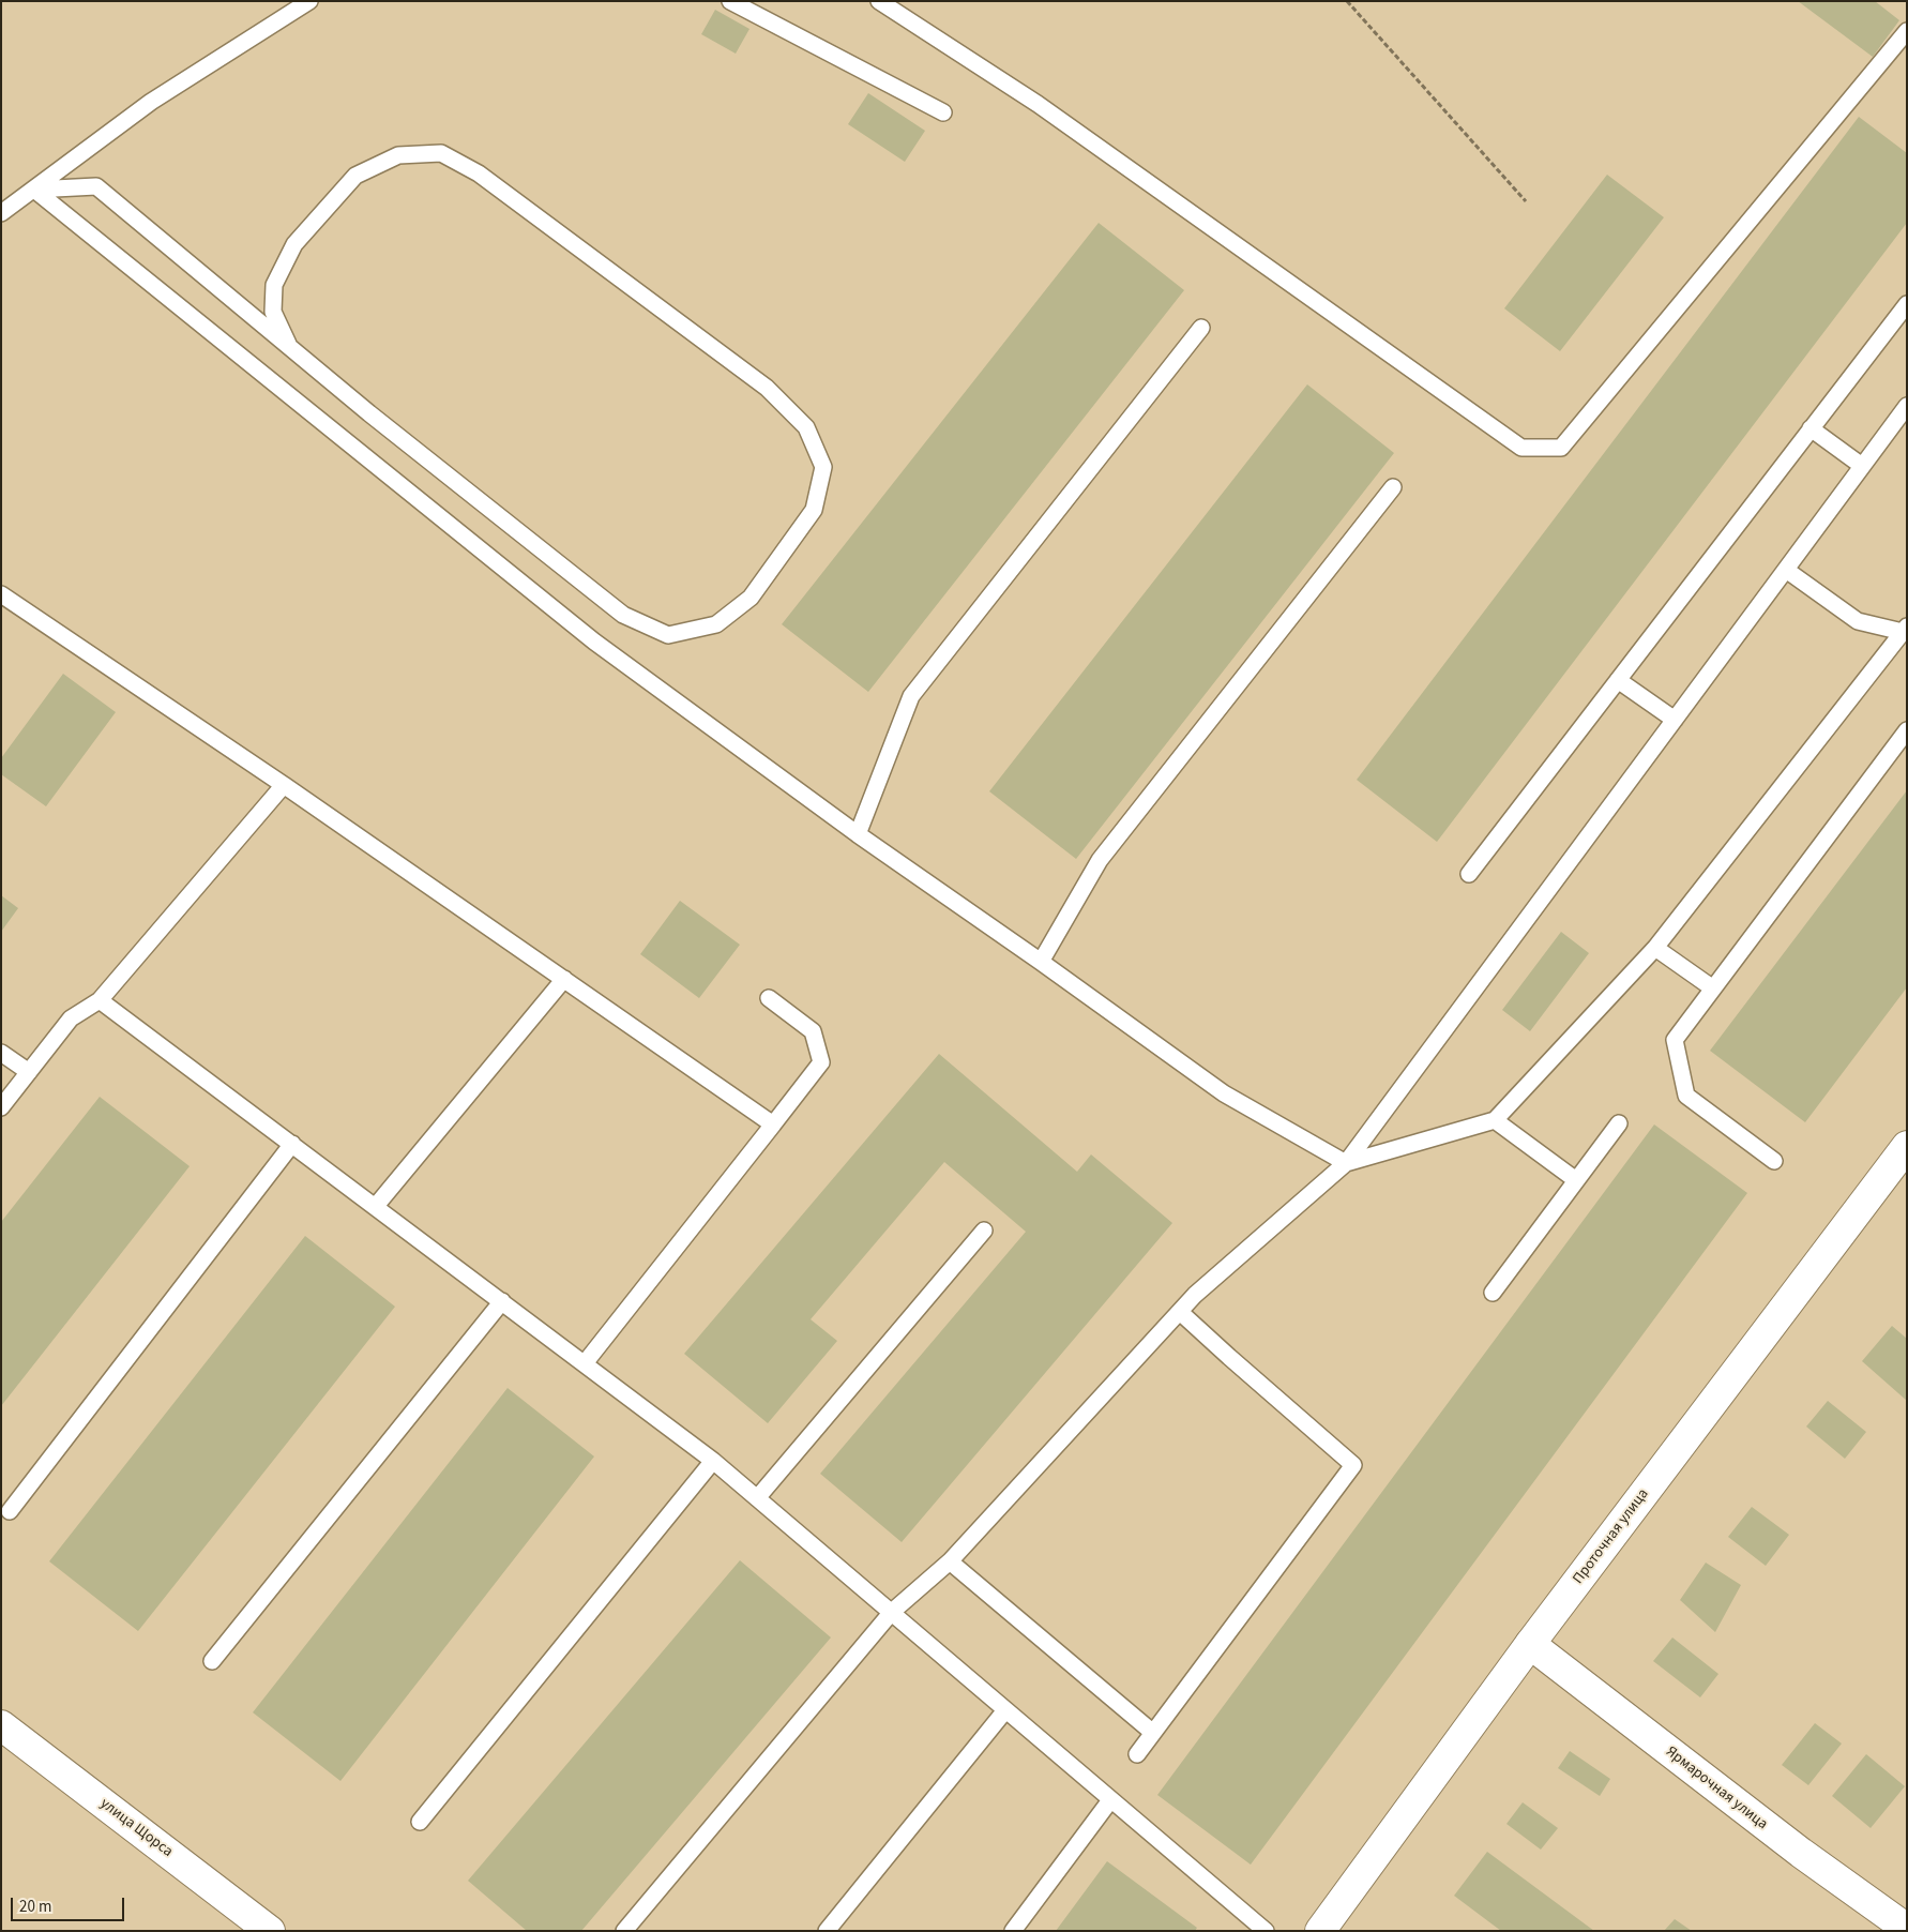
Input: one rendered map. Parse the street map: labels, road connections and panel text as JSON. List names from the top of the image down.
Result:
{
  "streets": {
    "street": ["Проточная улица", "Ярмарочная улица", "улица Щорса"]
  },
  "crossings": [
    ["Проточная улица", "Ярмарочная улица"]
  ],
  "scale_bar": "20 m"
}
